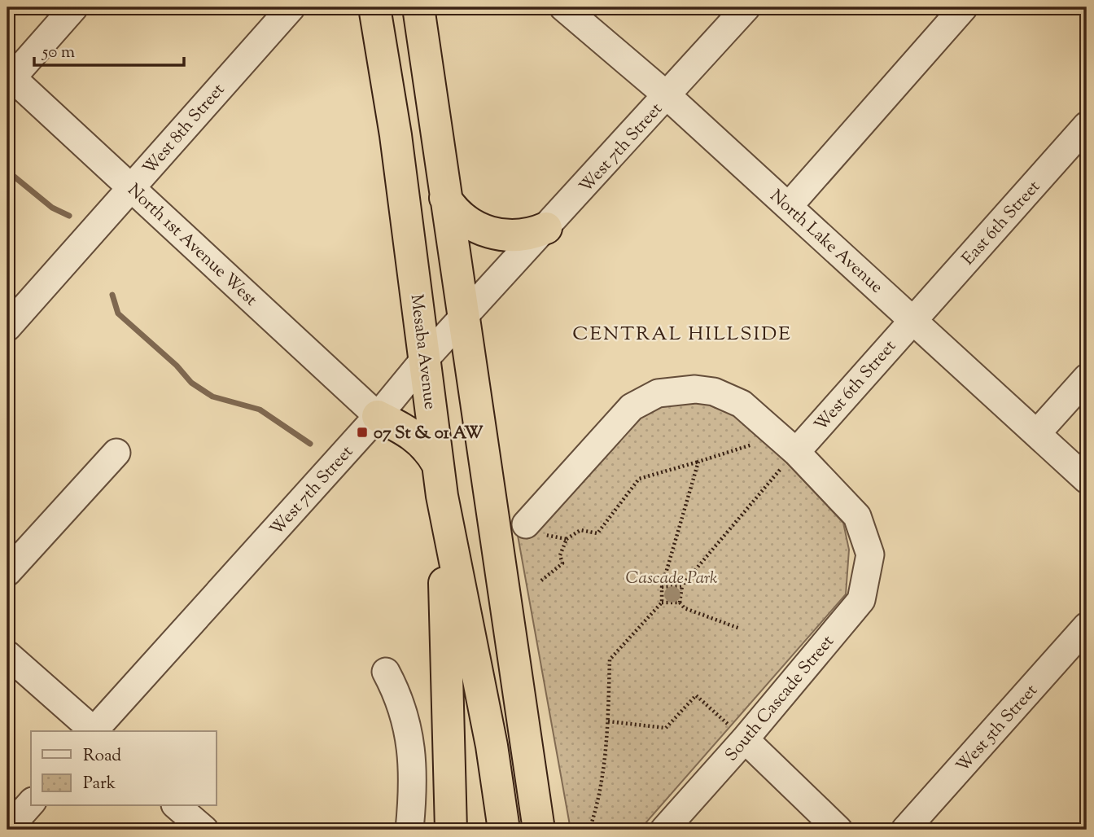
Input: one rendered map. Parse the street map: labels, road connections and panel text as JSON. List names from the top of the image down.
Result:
{
  "streets": {
    "highway": ["Mesaba Avenue"],
    "street": [
      "West 8th Street",
      "West 7th Street",
      "East 6th Street",
      "North Lake Avenue",
      "North 1st Avenue West",
      "West 6th Street",
      "South Cascade Street",
      "West 5th Street"
    ]
  },
  "crossings": [
    ["West 8th Street", "North 1st Avenue West"],
    ["West 7th Street", "North Lake Avenue"],
    ["West 7th Street", "North 1st Avenue West"],
    ["West 7th Street", "Mesaba Avenue"],
    ["East 6th Street", "North Lake Avenue"],
    ["East 6th Street", "West 6th Street"],
    ["North Lake Avenue", "West 6th Street"],
    ["West 6th Street", "South Cascade Street"]
  ],
  "districts": ["CENTRAL HILLSIDE"],
  "parks": ["Cascade Park"],
  "places": {
    "transit": ["07 St & 01 AW"]
  },
  "legend": ["Road", "Park"],
  "scale_bar": "50 m"
}
